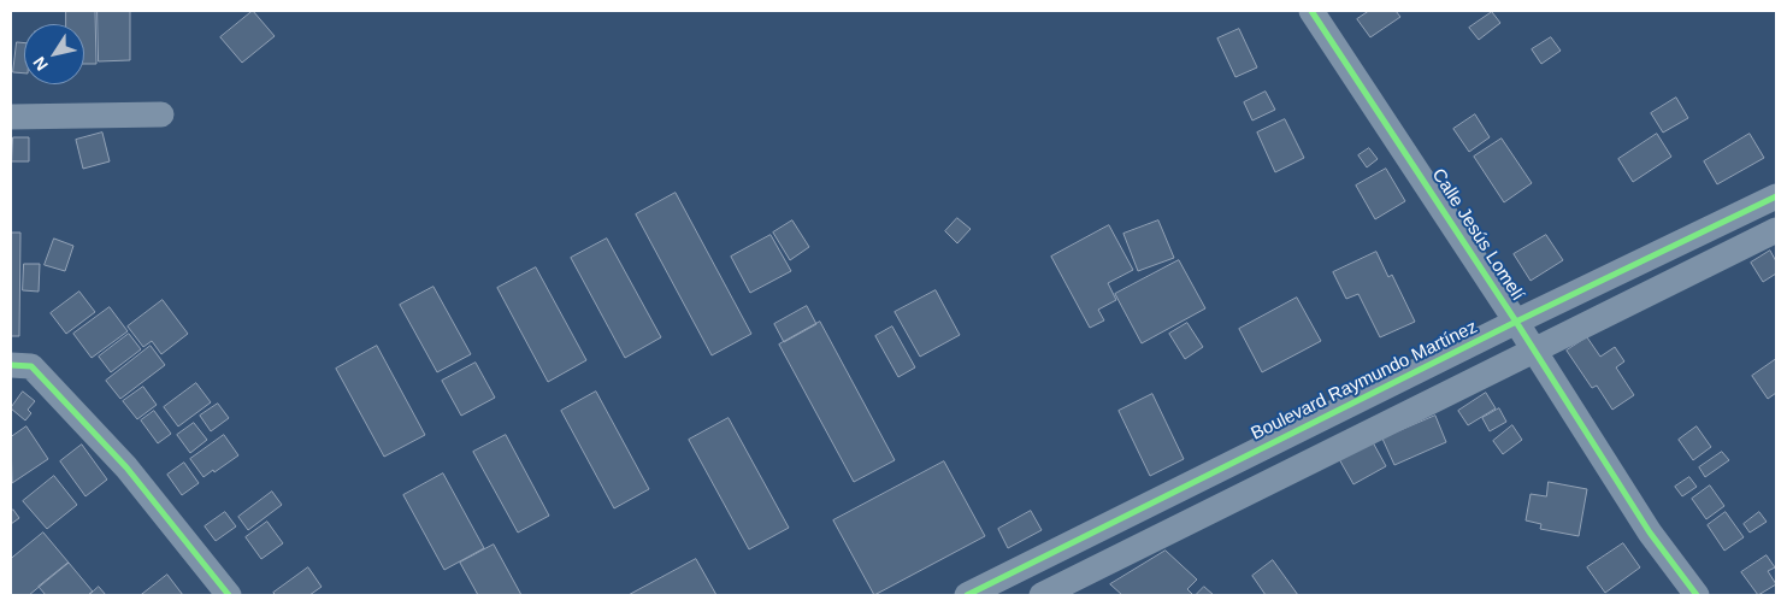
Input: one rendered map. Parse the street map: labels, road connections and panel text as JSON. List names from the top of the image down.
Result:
{
  "streets": {
    "street": ["Calle Jesús Lomelí", "Boulevard Raymundo Martínez"]
  },
  "crossings": [
    ["Calle Jesús Lomelí", "Boulevard Raymundo Martínez"]
  ],
  "north": "bottom left"
}
